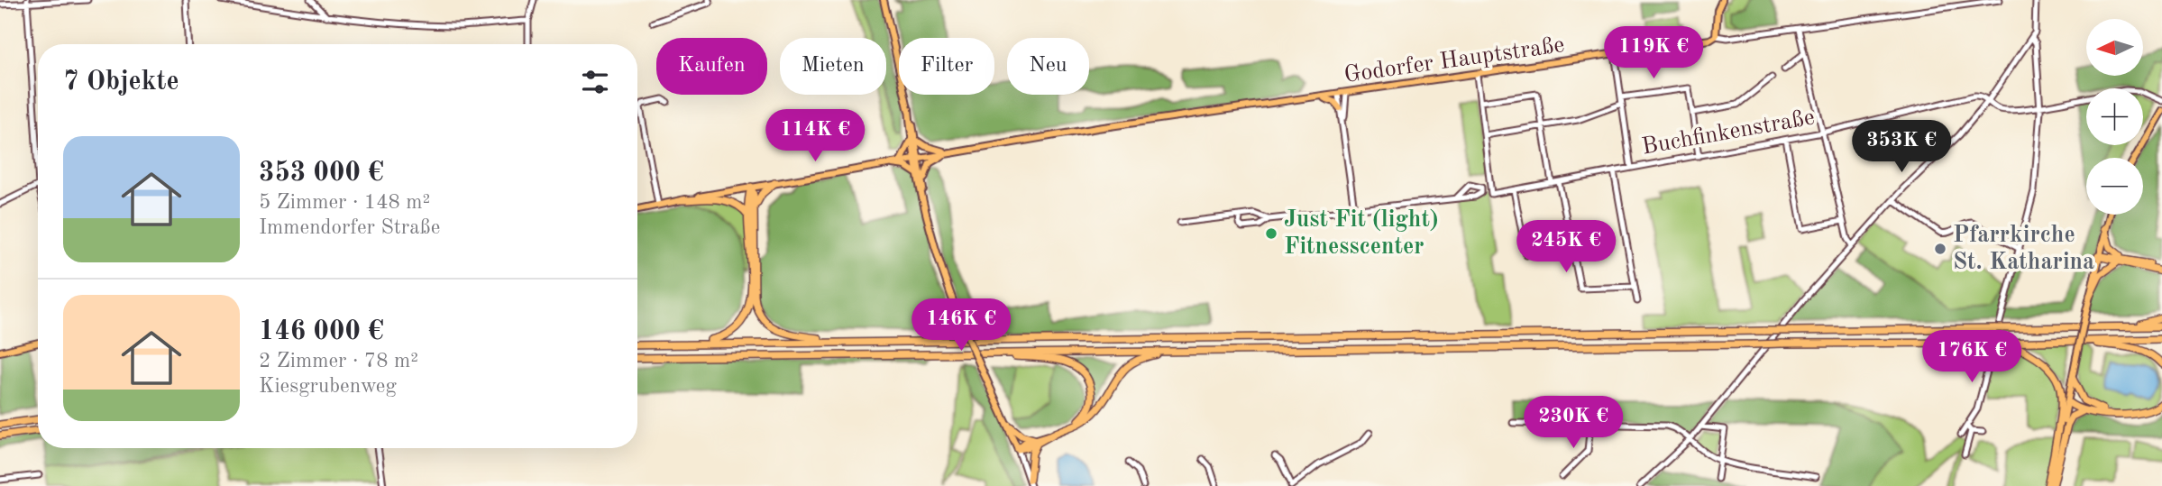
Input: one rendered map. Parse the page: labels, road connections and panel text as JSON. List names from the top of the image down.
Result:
{
  "streets": {
    "main road": ["Godorfer Hauptstraße"],
    "street": ["Buchfinkenstraße"]
  },
  "places": ["Just Fit (light) Fitnesscenter", "Pfarrkirche St. Katharina"],
  "north": "left",
  "page": {
    "map_buttons": ["+", "−"],
    "price": [
      "119K €",
      "114K €",
      "353K €",
      "245K €",
      "146K €",
      "176K €",
      "230K €"
    ],
    "chip": [
      "Kaufen",
      "Mieten",
      "Filter",
      "Neu"
    ],
    "heading": "7 Objekte",
    "list": [
      {
        "name": "353 000 €",
        "note": "5 Zimmer · 148 m² · Immendorfer Straße"
      },
      {
        "name": "146 000 €",
        "note": "2 Zimmer · 78 m² · Kiesgrubenweg"
      }
    ]
  }
}
